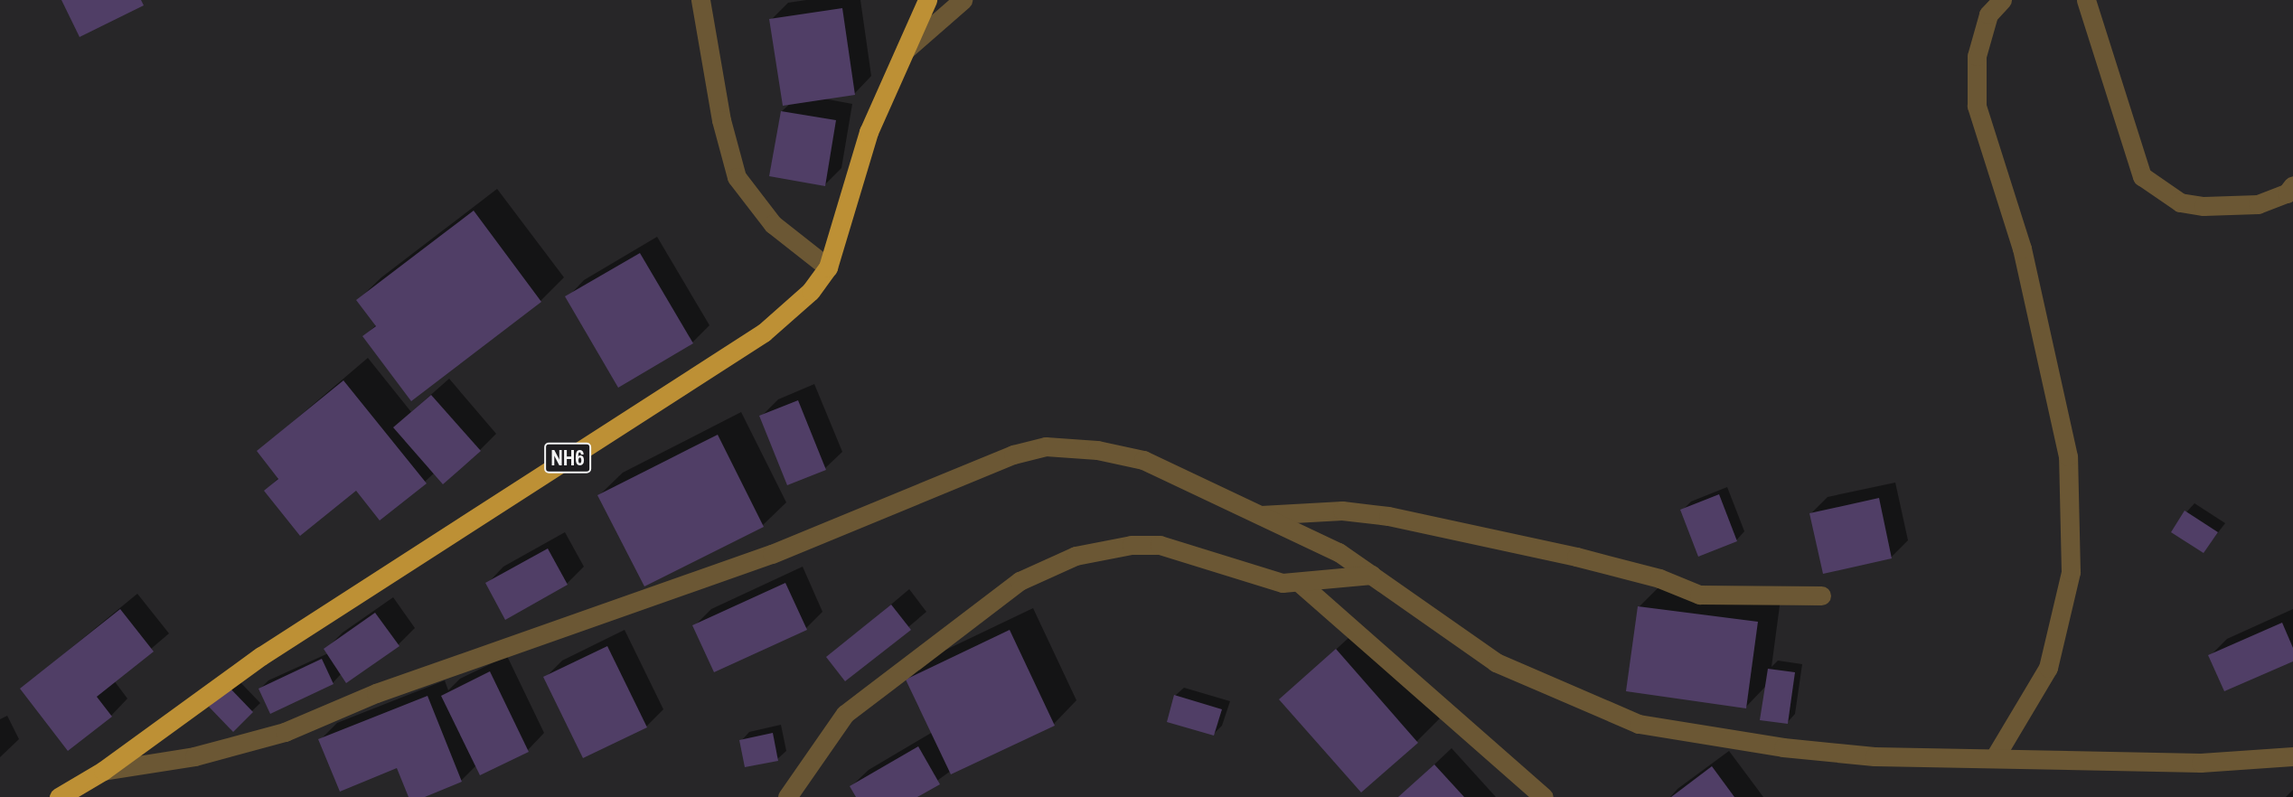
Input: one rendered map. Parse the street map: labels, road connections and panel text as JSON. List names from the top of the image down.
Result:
{
  "streets": {
    "highway": ["NH6"]
  }
}
